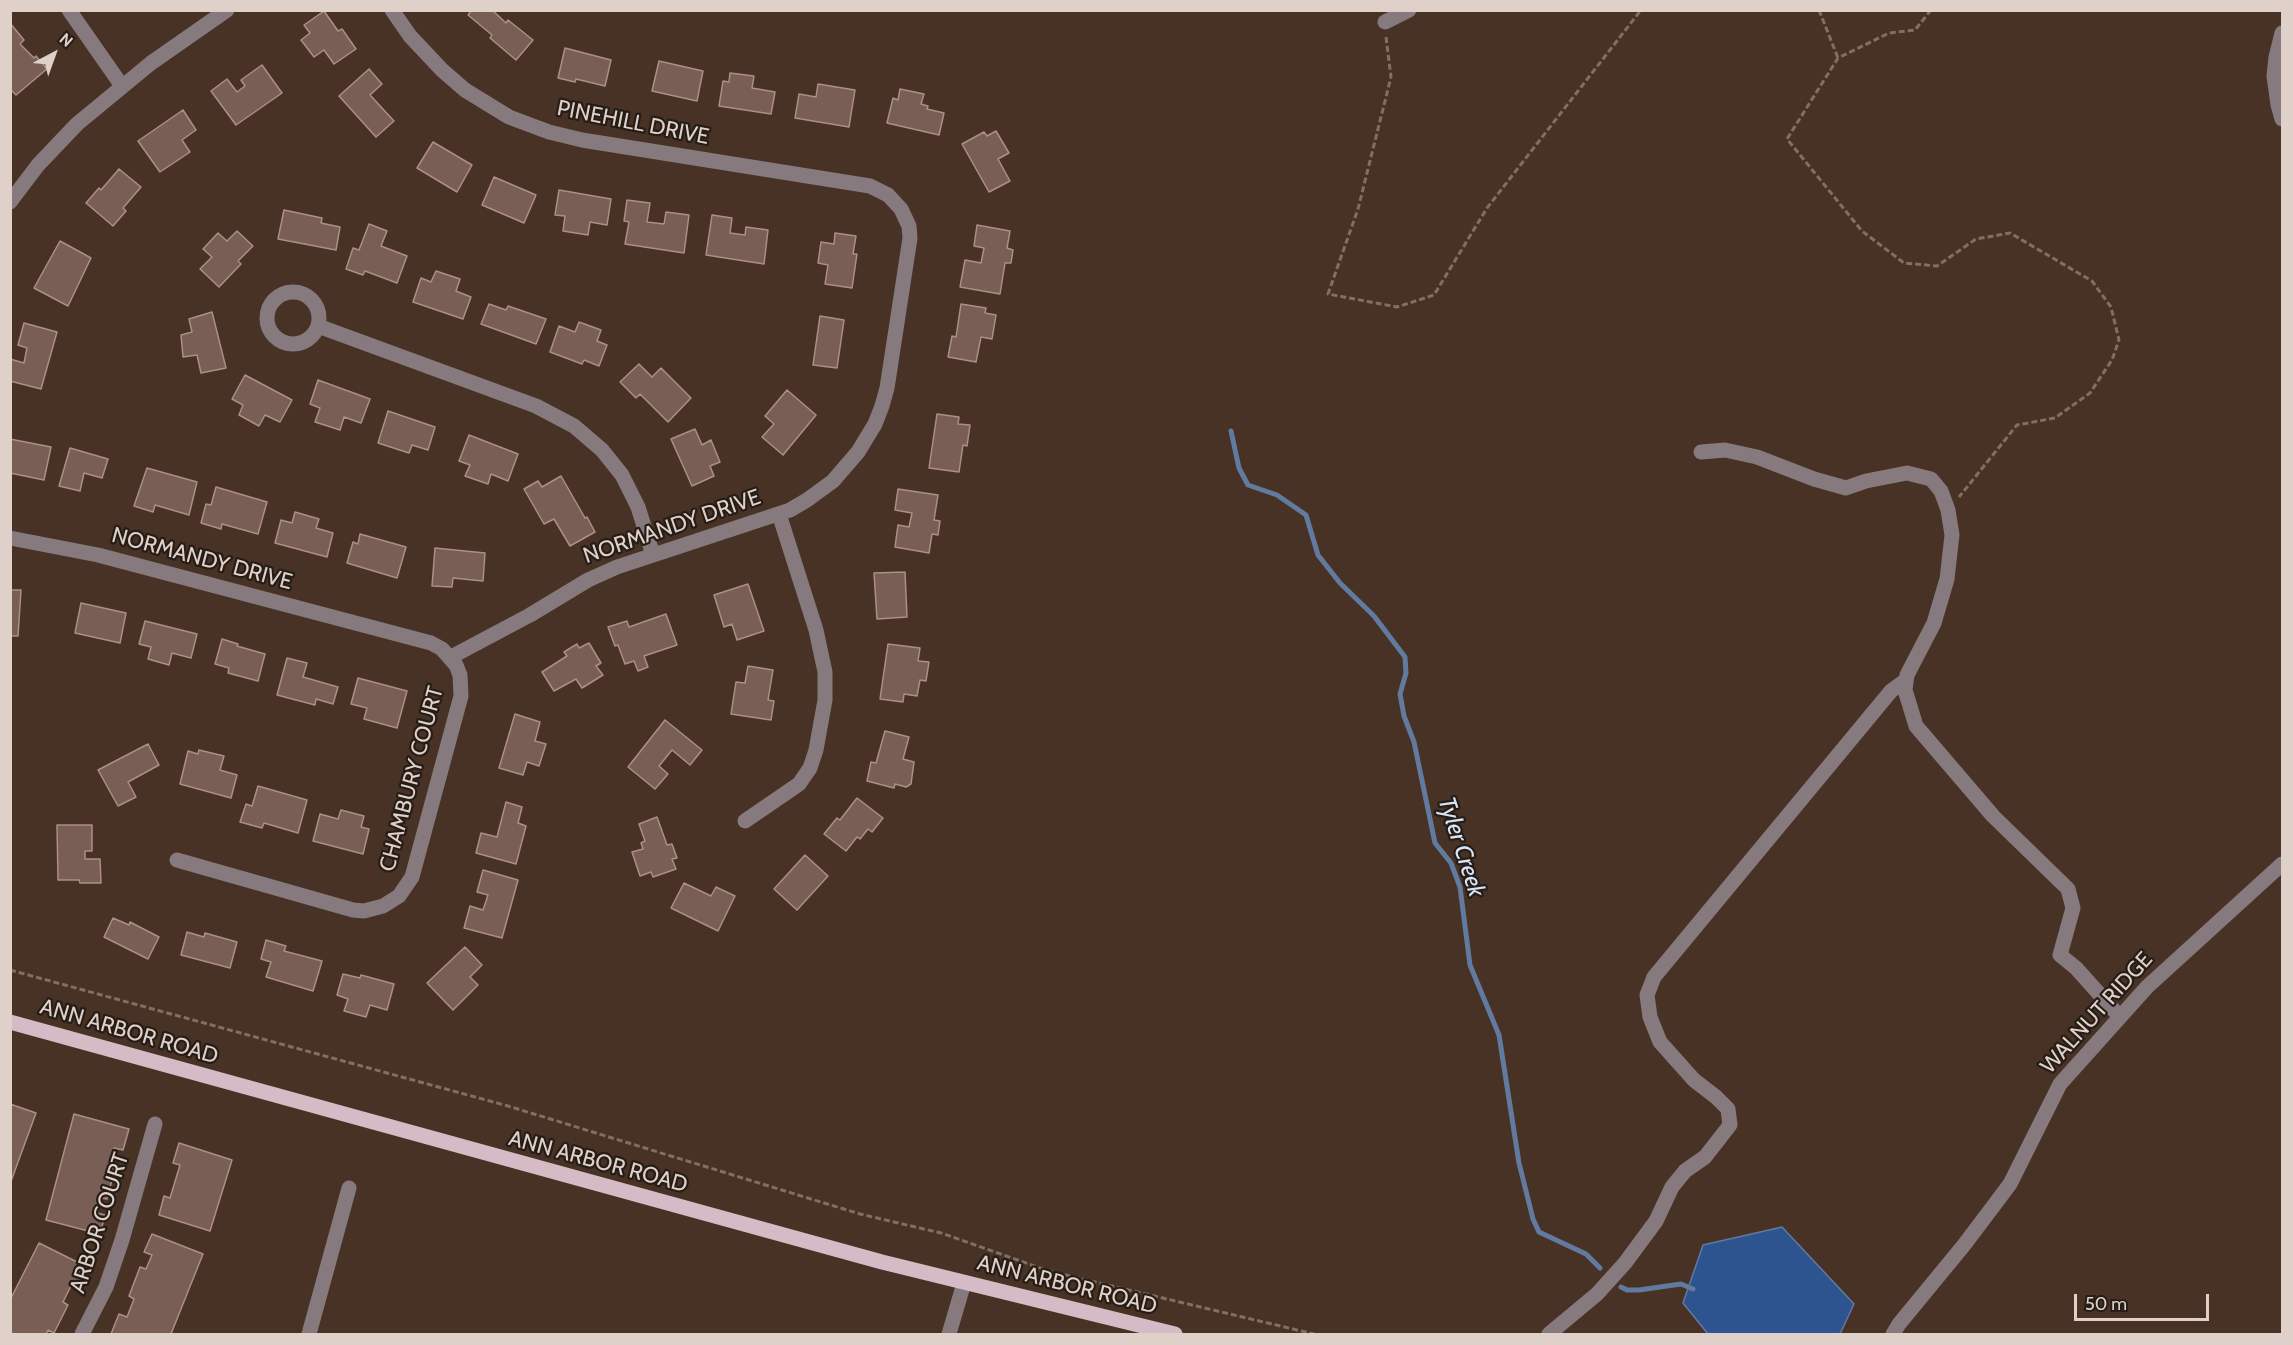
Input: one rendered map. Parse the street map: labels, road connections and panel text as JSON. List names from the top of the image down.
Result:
{
  "streets": {
    "main road": ["ANN ARBOR ROAD"],
    "street": [
      "PINEHILL DRIVE",
      "NORMANDY DRIVE",
      "CHAMBURY COURT",
      "WALNUT RIDGE",
      "ARBOR COURT"
    ]
  },
  "crossings": [
    ["PINEHILL DRIVE", "NORMANDY DRIVE"],
    ["NORMANDY DRIVE", "CHAMBURY COURT"]
  ],
  "water": ["Tyler Creek"],
  "scale_bar": "50 m",
  "north": "top right"
}
